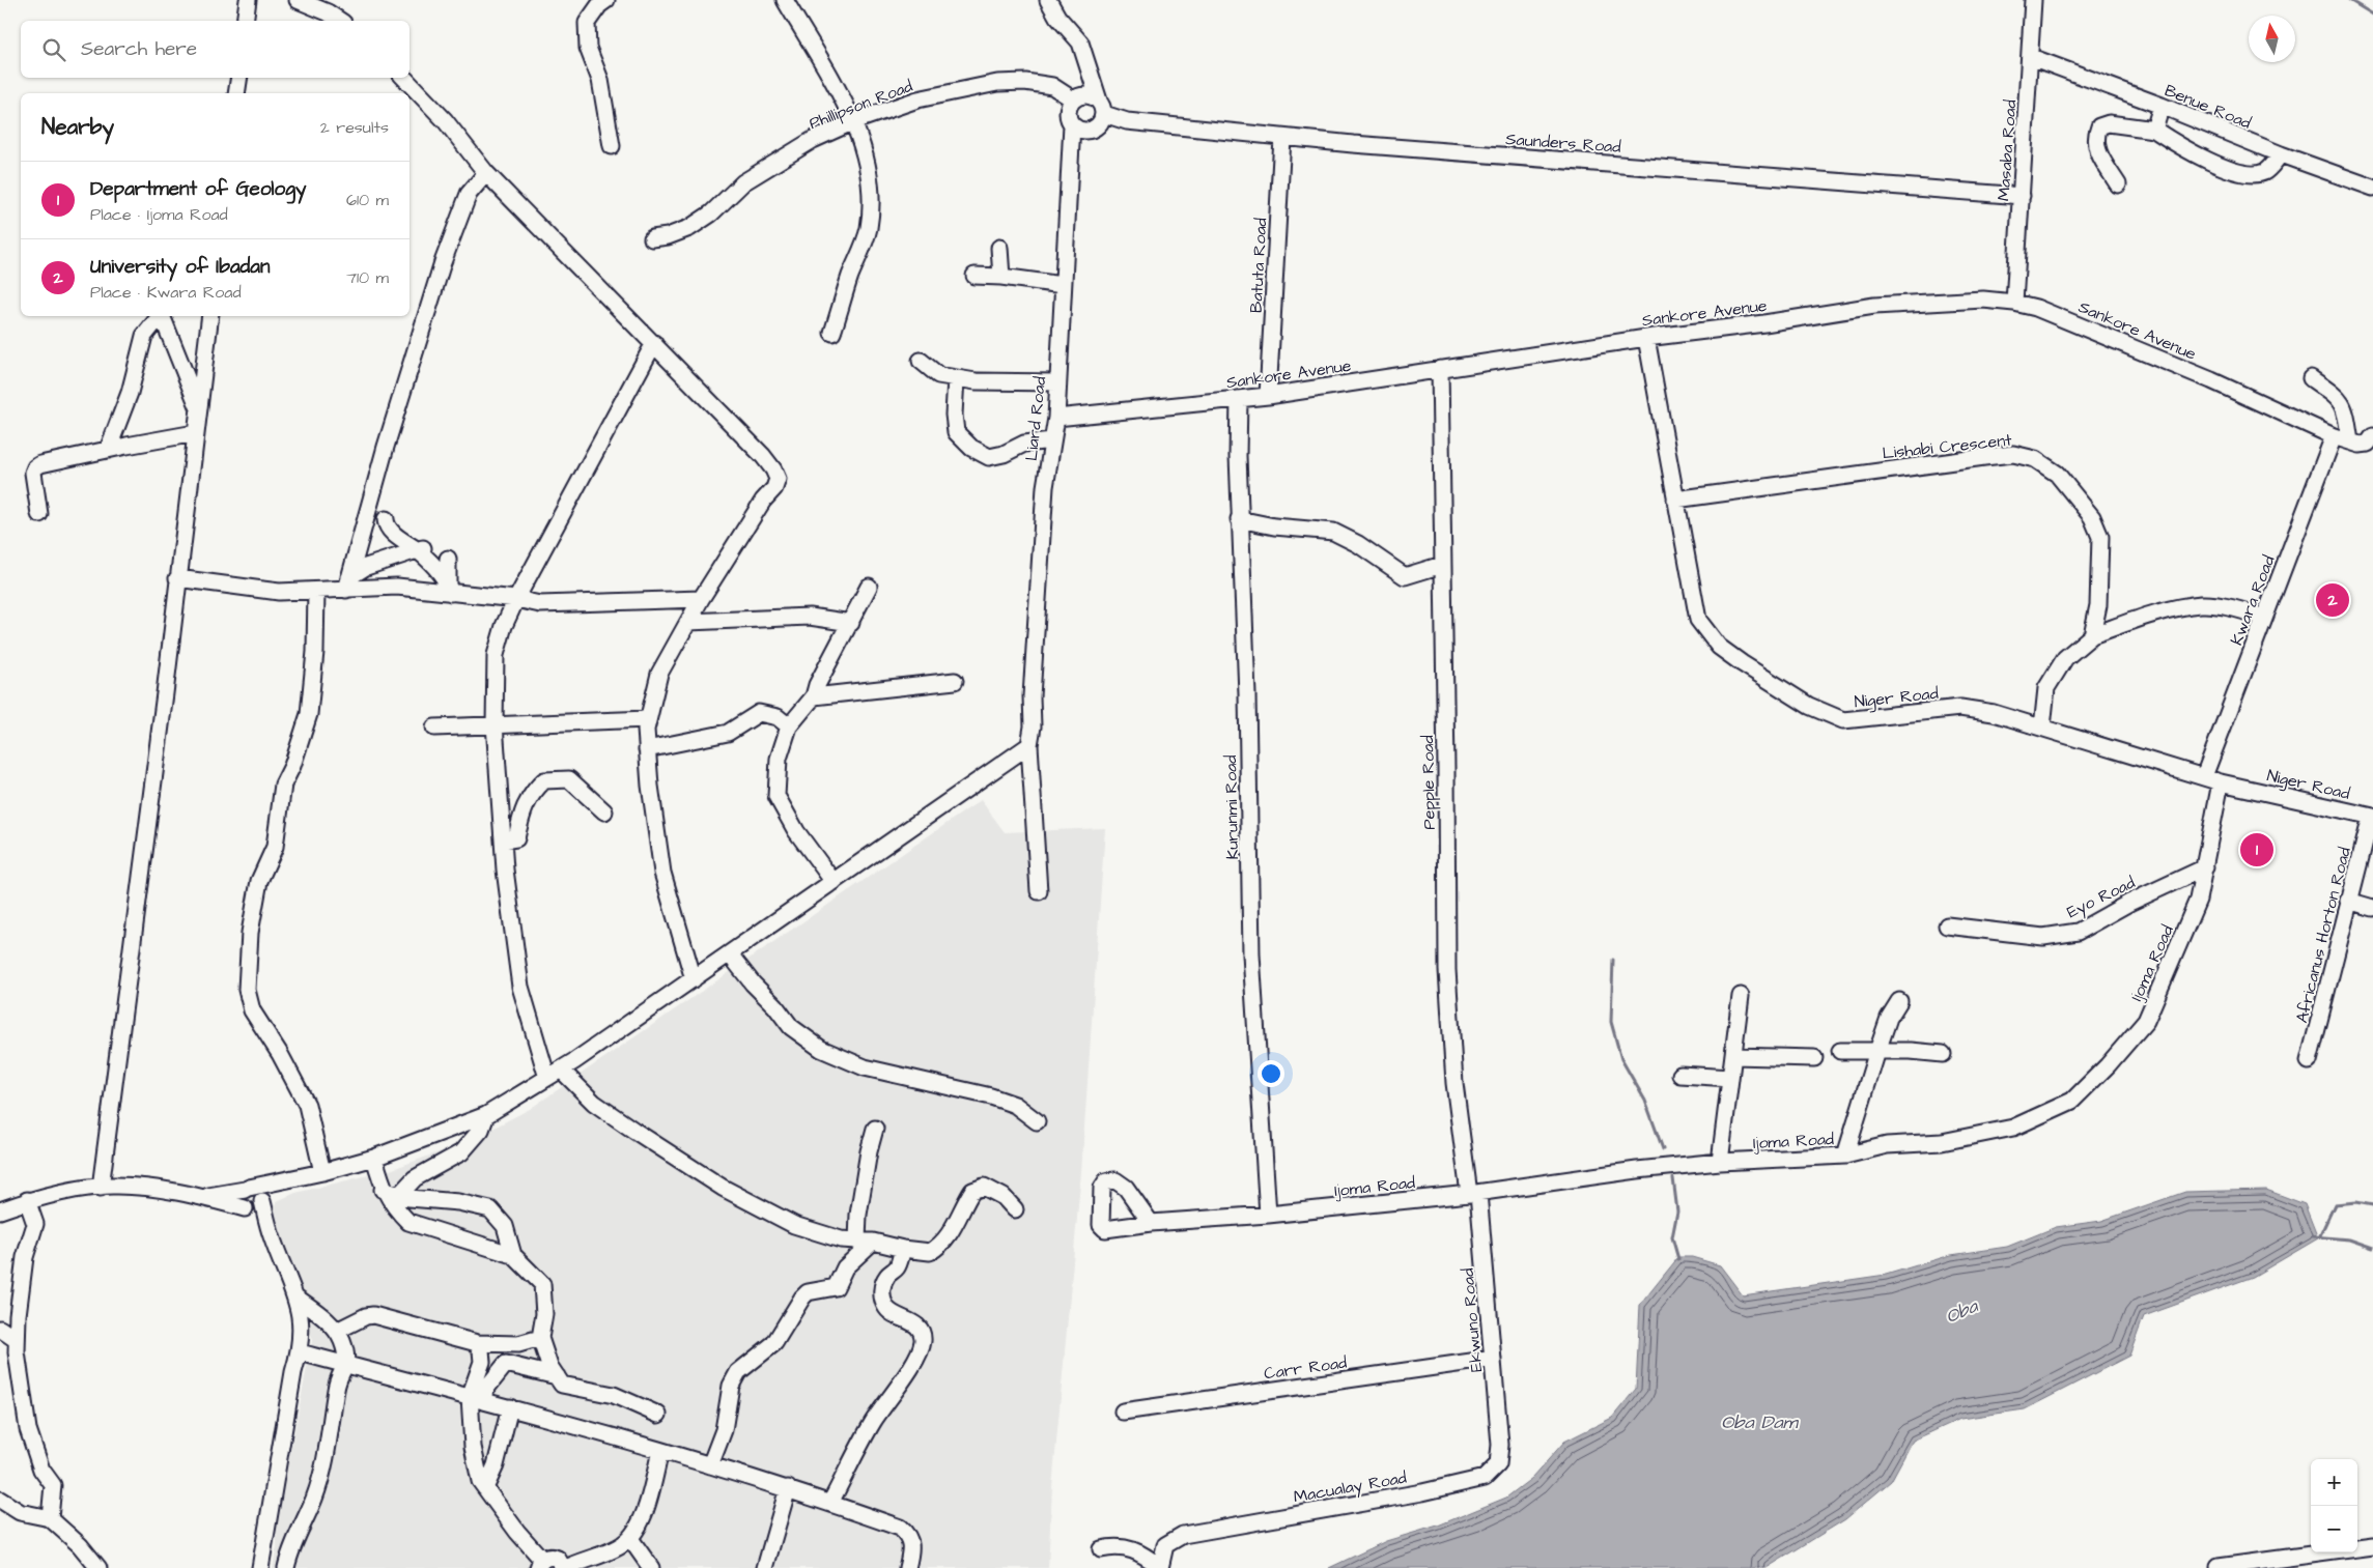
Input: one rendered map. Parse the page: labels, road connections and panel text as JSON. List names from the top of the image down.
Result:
{
  "streets": {
    "street": [
      "Phillipson Road",
      "Benue Road",
      "Saunders Road",
      "Masaba Road",
      "Batuta Road",
      "Sankore Avenue",
      "Liard Road",
      "Lishabi Crescent",
      "Kwara Road",
      "Niger Road",
      "Pepple Road",
      "Kurunmi Road",
      "Eyo Road",
      "Africanus Horton Road",
      "Ijoma Road",
      "Ekwuno Road",
      "Carr Road",
      "Macualay Road"
    ]
  },
  "crossings": [
    ["Phillipson Road", "Saunders Road"],
    ["Phillipson Road", "Liard Road"],
    ["Benue Road", "Masaba Road"],
    ["Saunders Road", "Masaba Road"],
    ["Saunders Road", "Batuta Road"],
    ["Saunders Road", "Liard Road"],
    ["Masaba Road", "Sankore Avenue"],
    ["Batuta Road", "Sankore Avenue"],
    ["Sankore Avenue", "Liard Road"],
    ["Sankore Avenue", "Kwara Road"],
    ["Sankore Avenue", "Niger Road"],
    ["Sankore Avenue", "Pepple Road"],
    ["Sankore Avenue", "Kurunmi Road"],
    ["Lishabi Crescent", "Niger Road"],
    ["Kwara Road", "Niger Road"],
    ["Niger Road", "Africanus Horton Road"],
    ["Niger Road", "Ijoma Road"],
    ["Pepple Road", "Ijoma Road"],
    ["Pepple Road", "Ekwuno Road"],
    ["Kurunmi Road", "Ijoma Road"],
    ["Eyo Road", "Ijoma Road"],
    ["Ijoma Road", "Ekwuno Road"],
    ["Ekwuno Road", "Carr Road"],
    ["Ekwuno Road", "Macualay Road"]
  ],
  "water": ["Oba", "Oba Dam"],
  "north": "top",
  "page": {
    "search": "Search here",
    "heading": ["Nearby", "2 results"],
    "list": [
      {
        "mark": "1",
        "name": "Department of Geology",
        "note": "Place · Ijoma Road",
        "value": "610 m"
      },
      {
        "mark": "2",
        "name": "University of Ibadan",
        "note": "Place · Kwara Road",
        "value": "710 m"
      }
    ],
    "pins": ["2", "1"],
    "map_buttons": ["+", "−"]
  }
}
